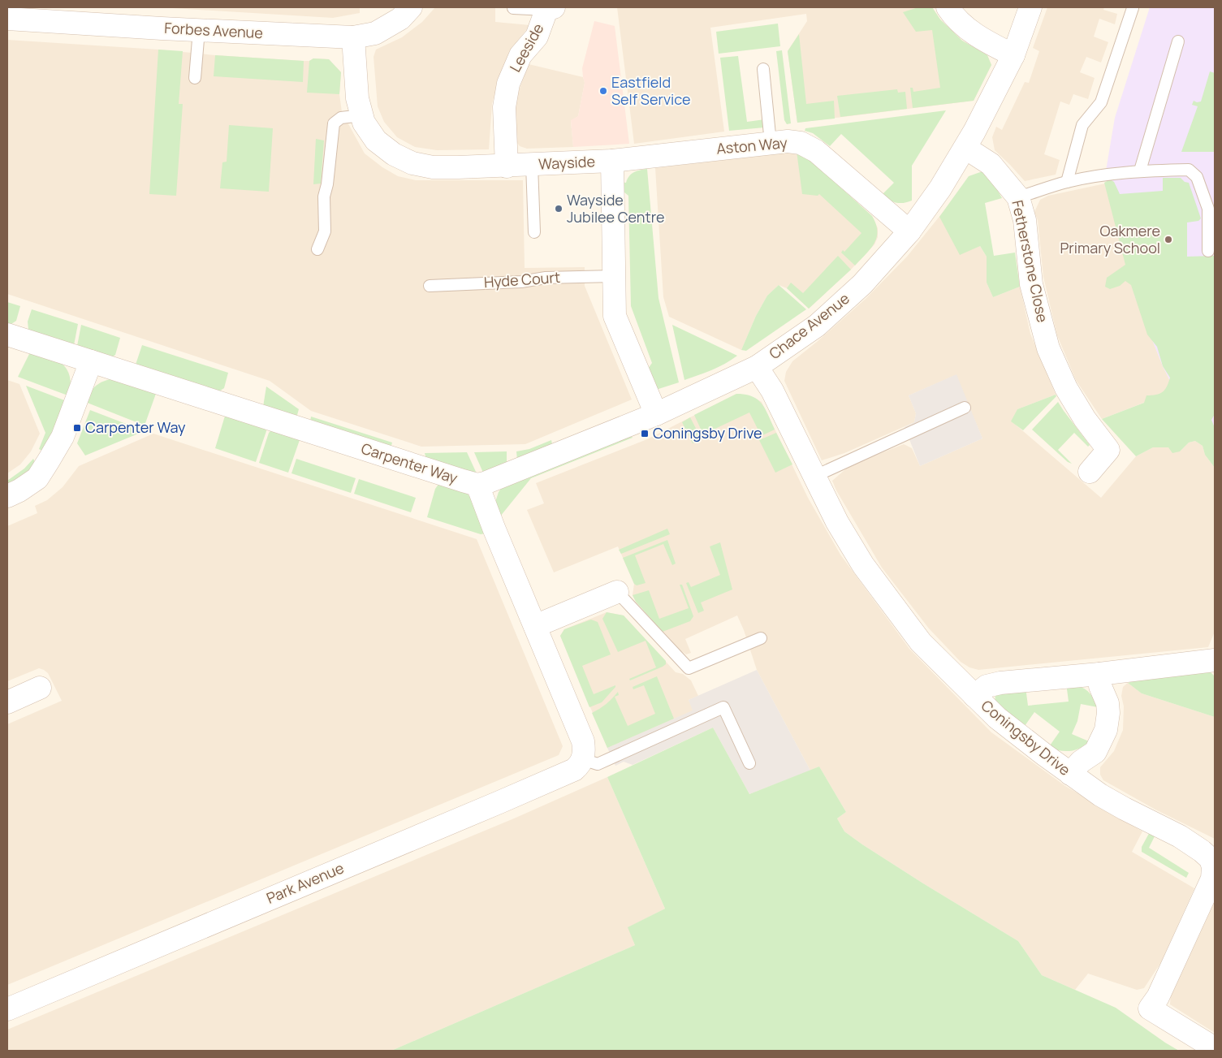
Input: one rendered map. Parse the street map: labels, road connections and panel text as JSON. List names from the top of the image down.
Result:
{
  "streets": {
    "street": [
      "Forbes Avenue",
      "Leeside",
      "Aston Way",
      "Wayside",
      "Fetherstone Close",
      "Chace Avenue",
      "Carpenter Way",
      "Coningsby Drive",
      "Park Avenue"
    ],
    "lane": ["Hyde Court"]
  },
  "crossings": [
    ["Forbes Avenue", "Wayside"],
    ["Leeside", "Wayside"],
    ["Aston Way", "Wayside"],
    ["Aston Way", "Chace Avenue"],
    ["Wayside", "Hyde Court"],
    ["Wayside", "Chace Avenue"],
    ["Fetherstone Close", "Chace Avenue"],
    ["Chace Avenue", "Carpenter Way"],
    ["Chace Avenue", "Coningsby Drive"],
    ["Carpenter Way", "Park Avenue"]
  ],
  "places": {
    "other": ["Eastfield Self Service", "Wayside Jubilee Centre", "Oakmere Primary School"],
    "transit": ["Carpenter Way", "Coningsby Drive"]
  }
}
